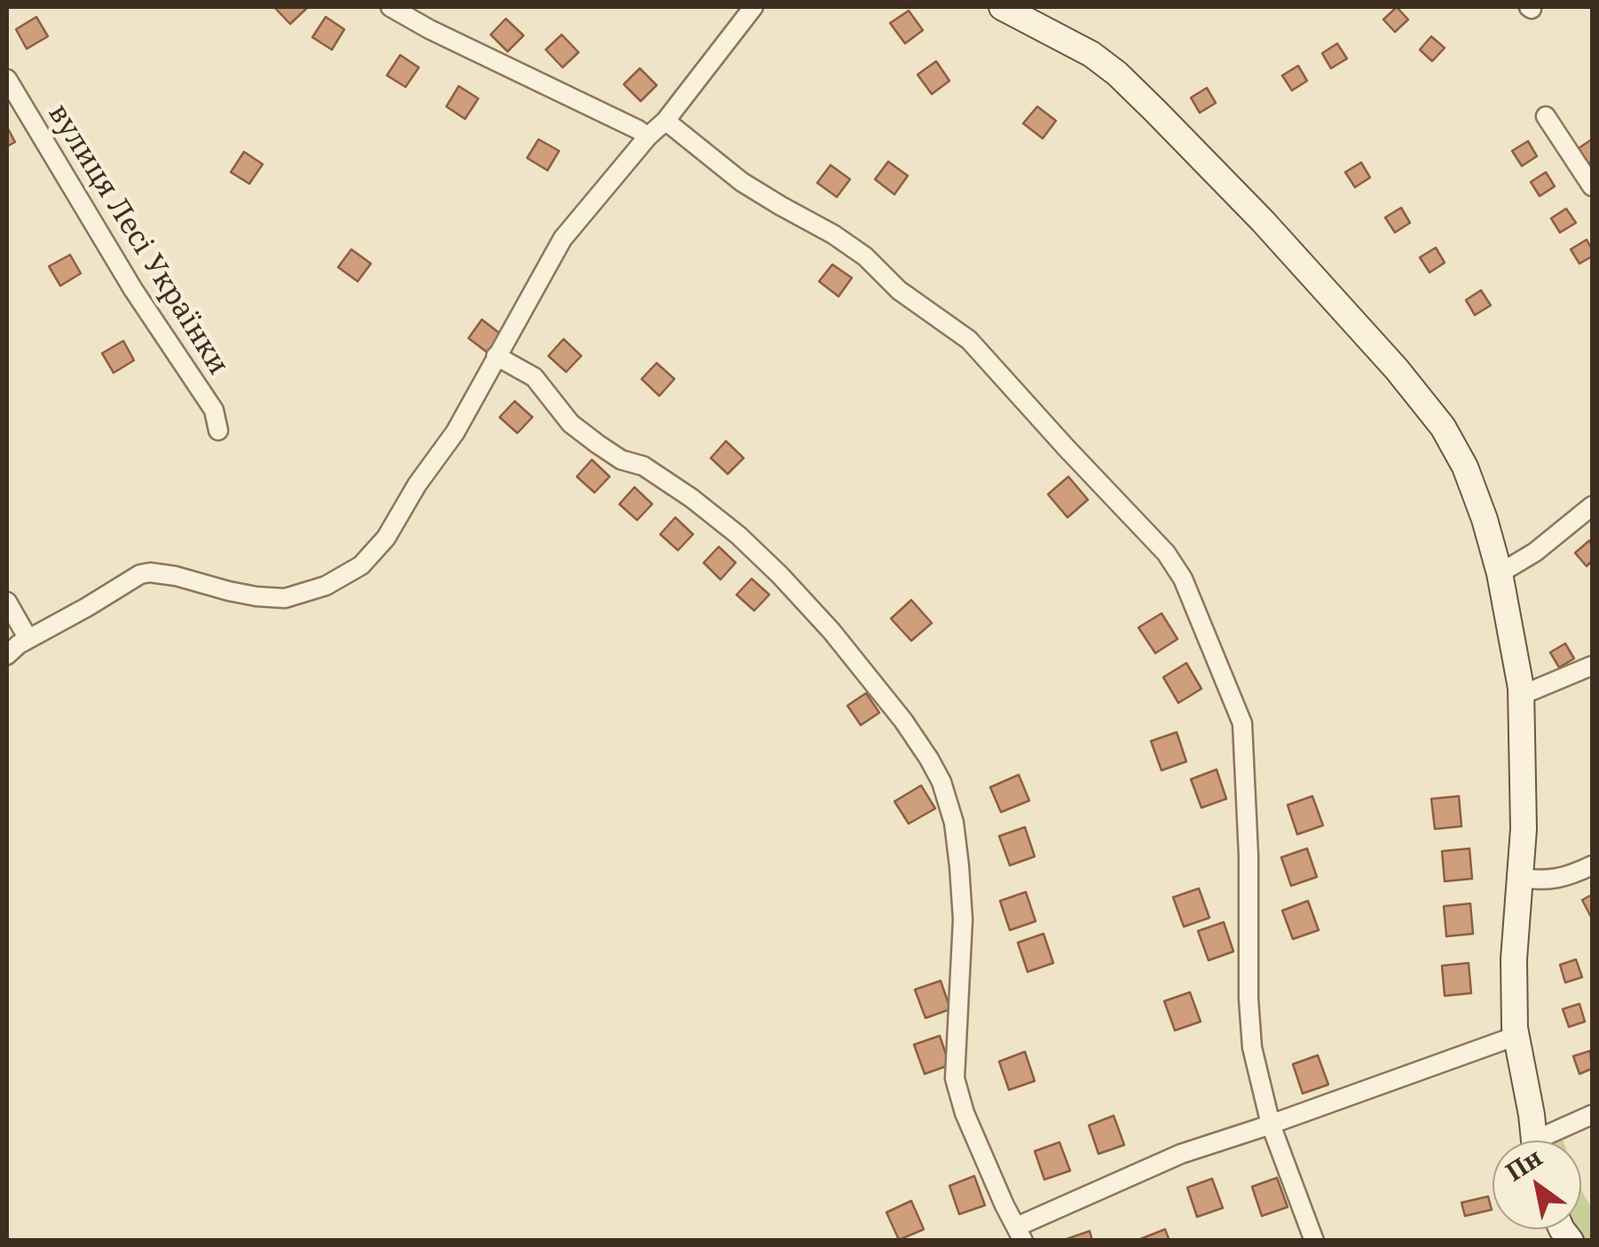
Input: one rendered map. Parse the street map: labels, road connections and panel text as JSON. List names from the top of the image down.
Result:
{
  "streets": {
    "street": ["вулиця Лесі Українки"]
  },
  "north": "top left"
}
